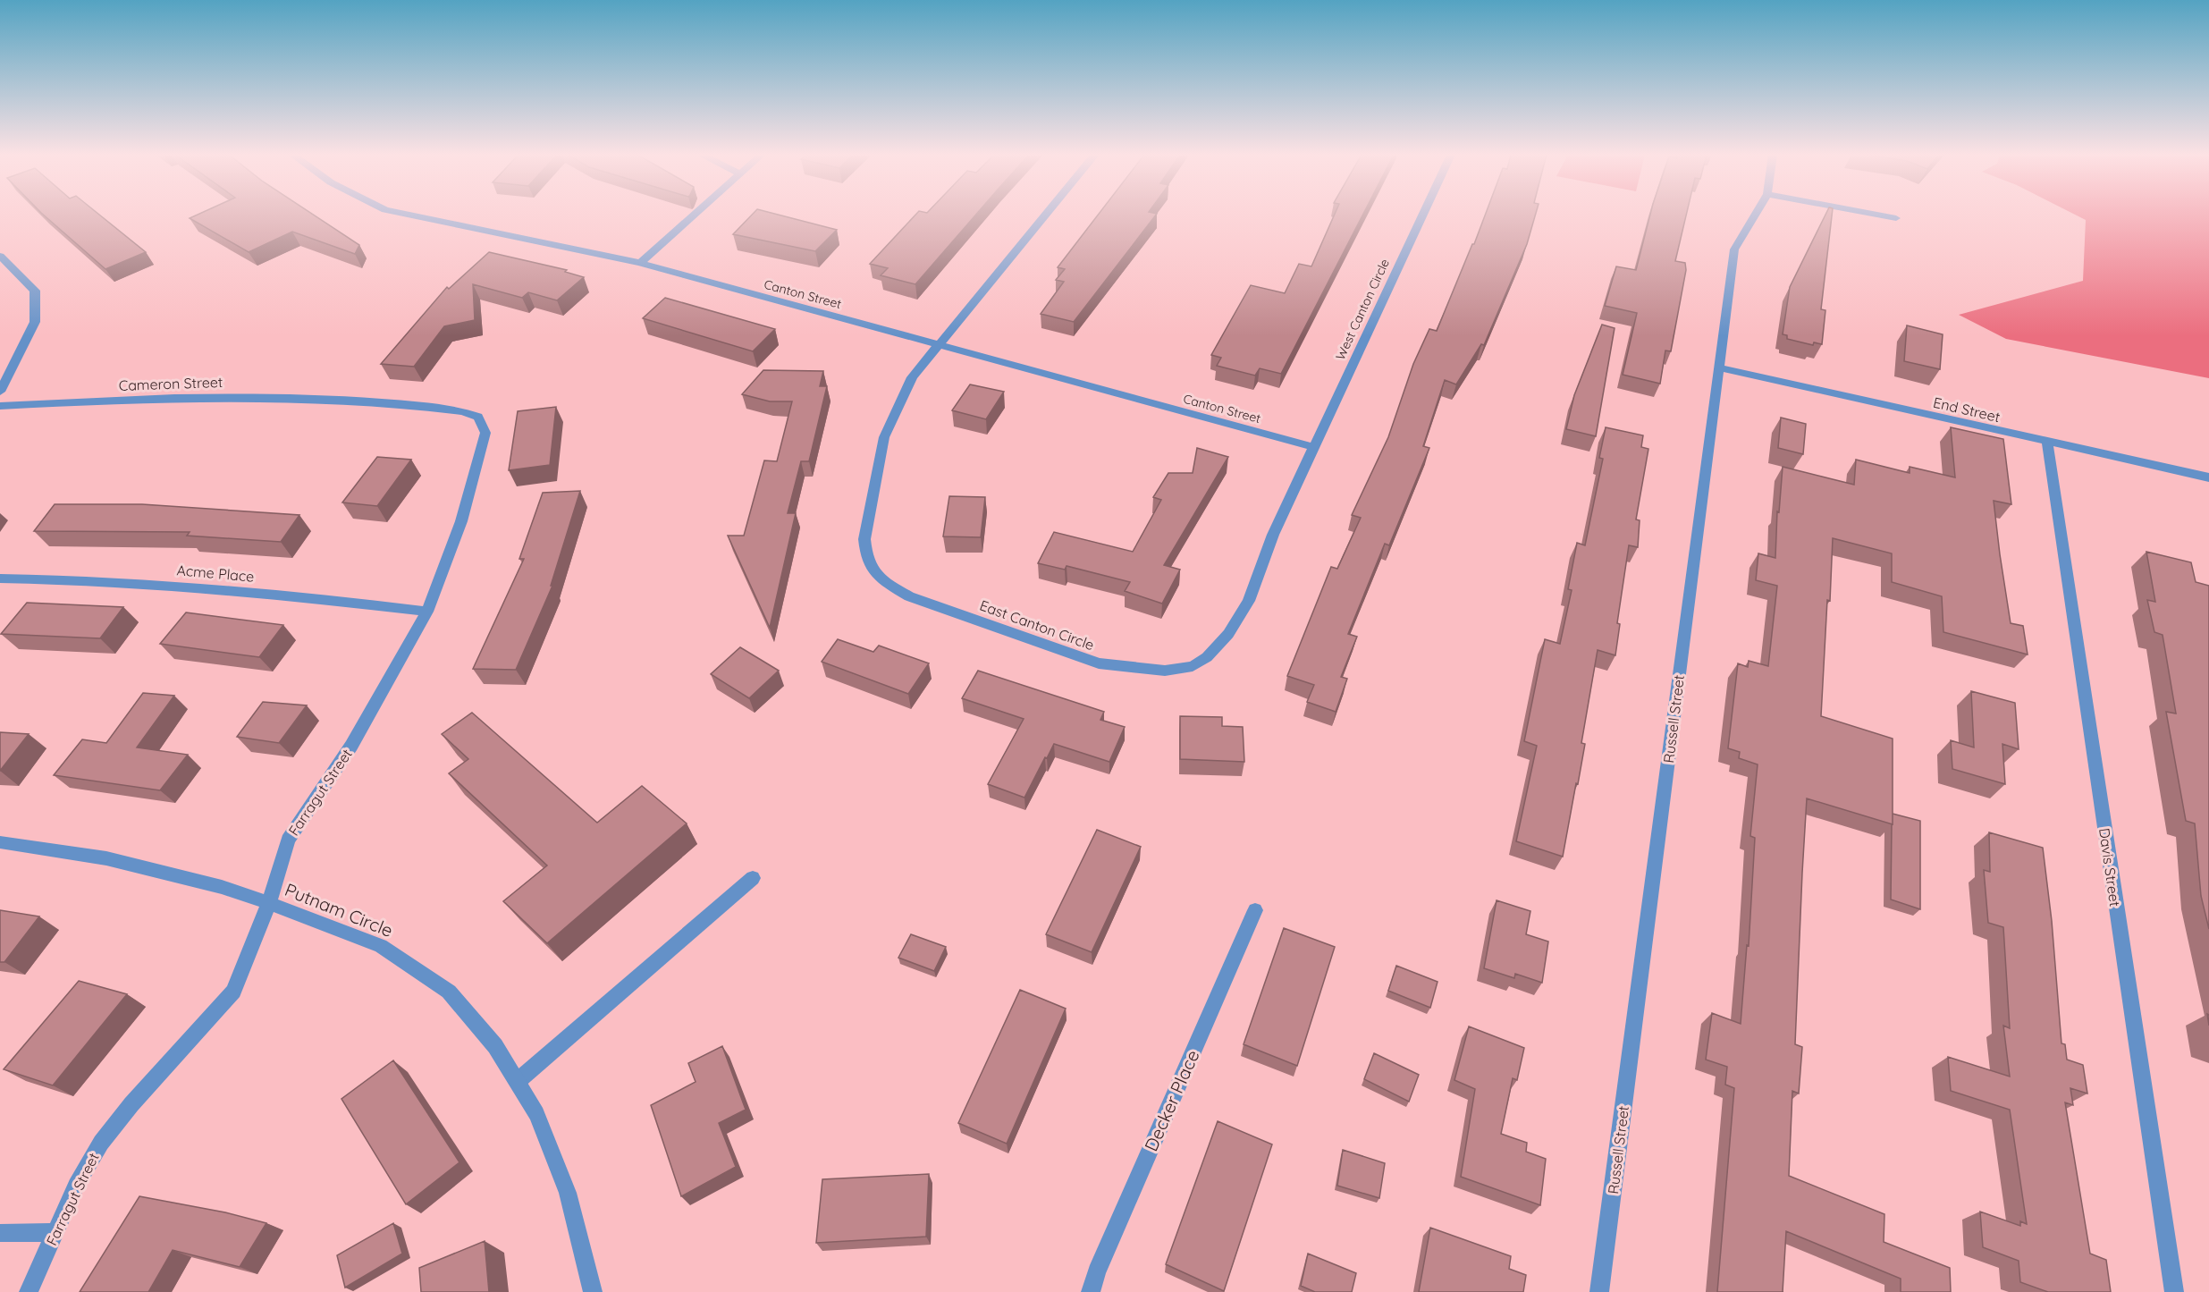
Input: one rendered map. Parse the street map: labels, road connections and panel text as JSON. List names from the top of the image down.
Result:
{
  "streets": {
    "street": [
      "Canton Street",
      "West Canton Circle",
      "Cameron Street",
      "End Street",
      "Acme Place",
      "East Canton Circle",
      "Russell Street",
      "Farragut Street",
      "Davis Street",
      "Putnam Circle",
      "Decker Place"
    ]
  },
  "crossings": [
    ["Canton Street", "West Canton Circle"],
    ["Canton Street", "East Canton Circle"],
    ["West Canton Circle", "East Canton Circle"],
    ["Cameron Street", "Farragut Street"],
    ["End Street", "Russell Street"],
    ["End Street", "Davis Street"],
    ["Acme Place", "Farragut Street"],
    ["Farragut Street", "Putnam Circle"]
  ]
}
